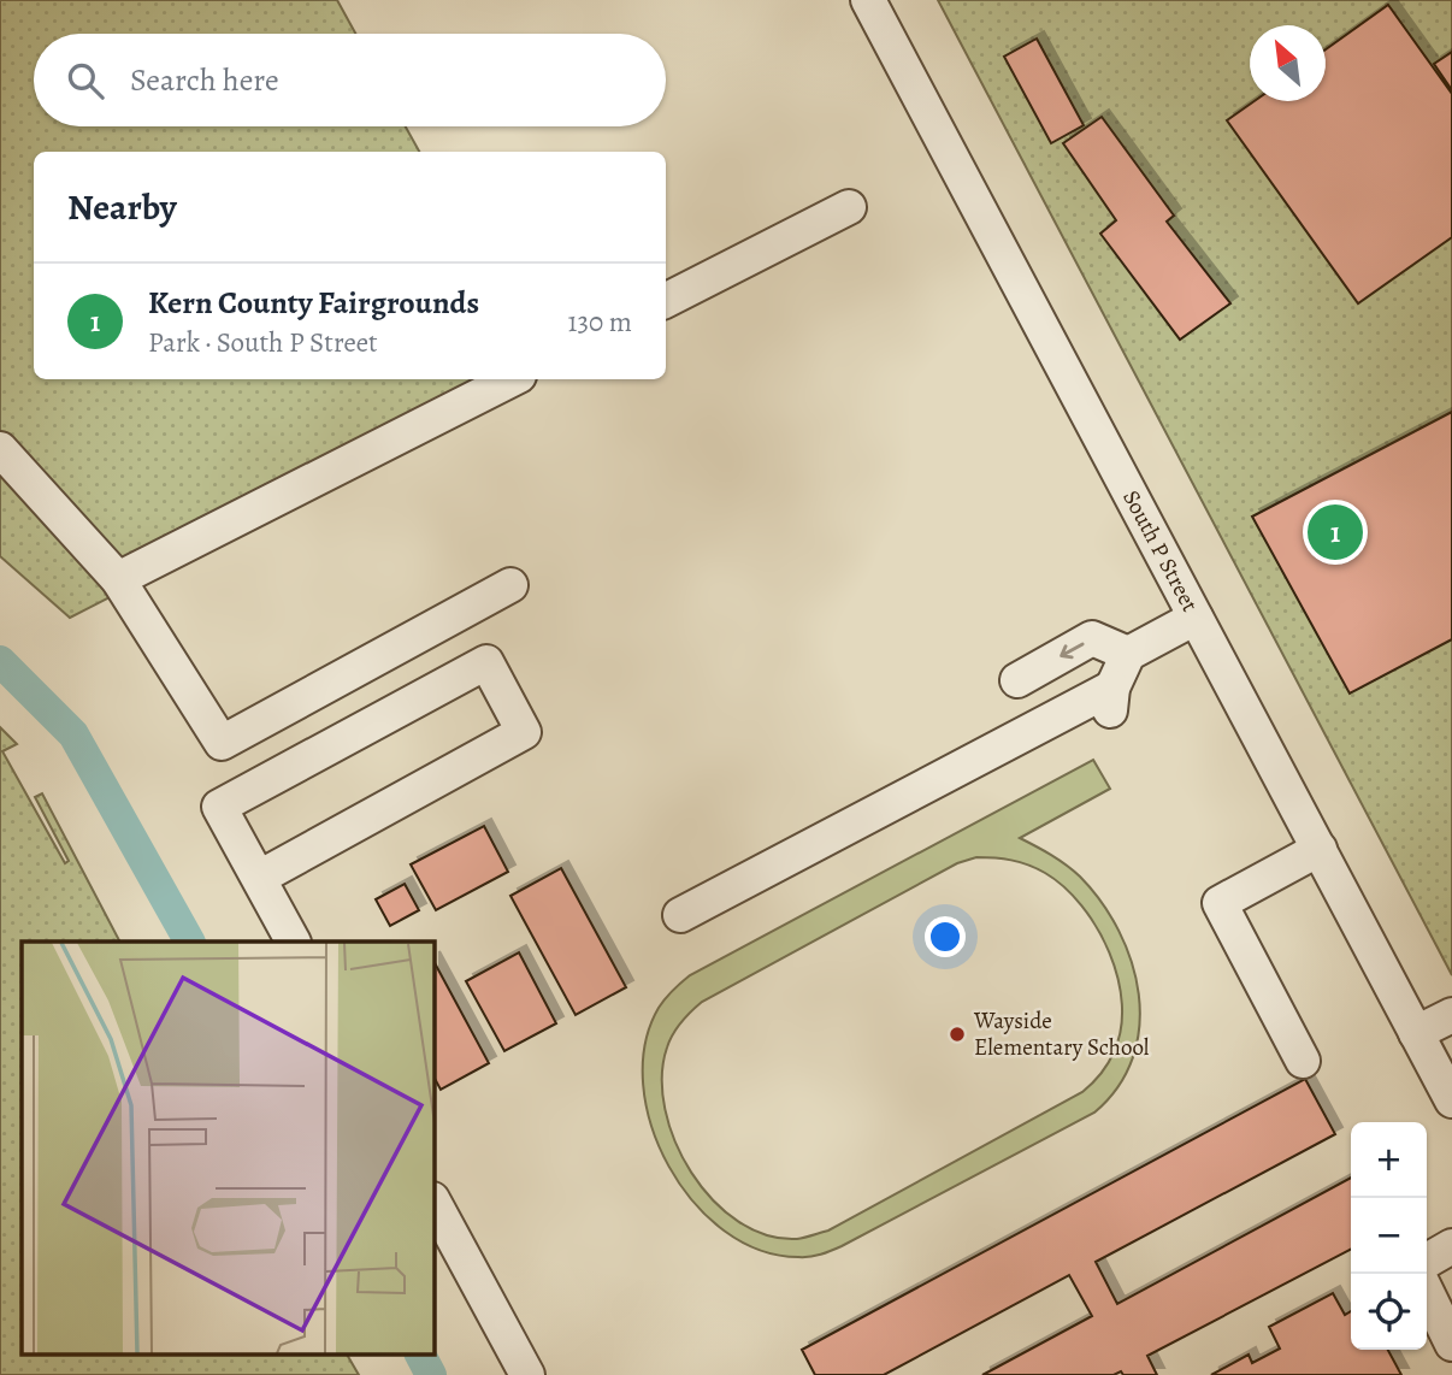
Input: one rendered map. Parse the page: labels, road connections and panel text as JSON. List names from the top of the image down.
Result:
{
  "streets": {
    "street": ["South P Street"]
  },
  "places": ["Wayside Elementary School"],
  "north": "top left",
  "page": {
    "search": "Search here",
    "heading": "Nearby",
    "list": [
      {
        "mark": "1",
        "name": "Kern County Fairgrounds",
        "note": "Park · South P Street",
        "value": "130 m"
      }
    ],
    "pins": "1",
    "map_buttons": ["+", "−"]
  }
}
